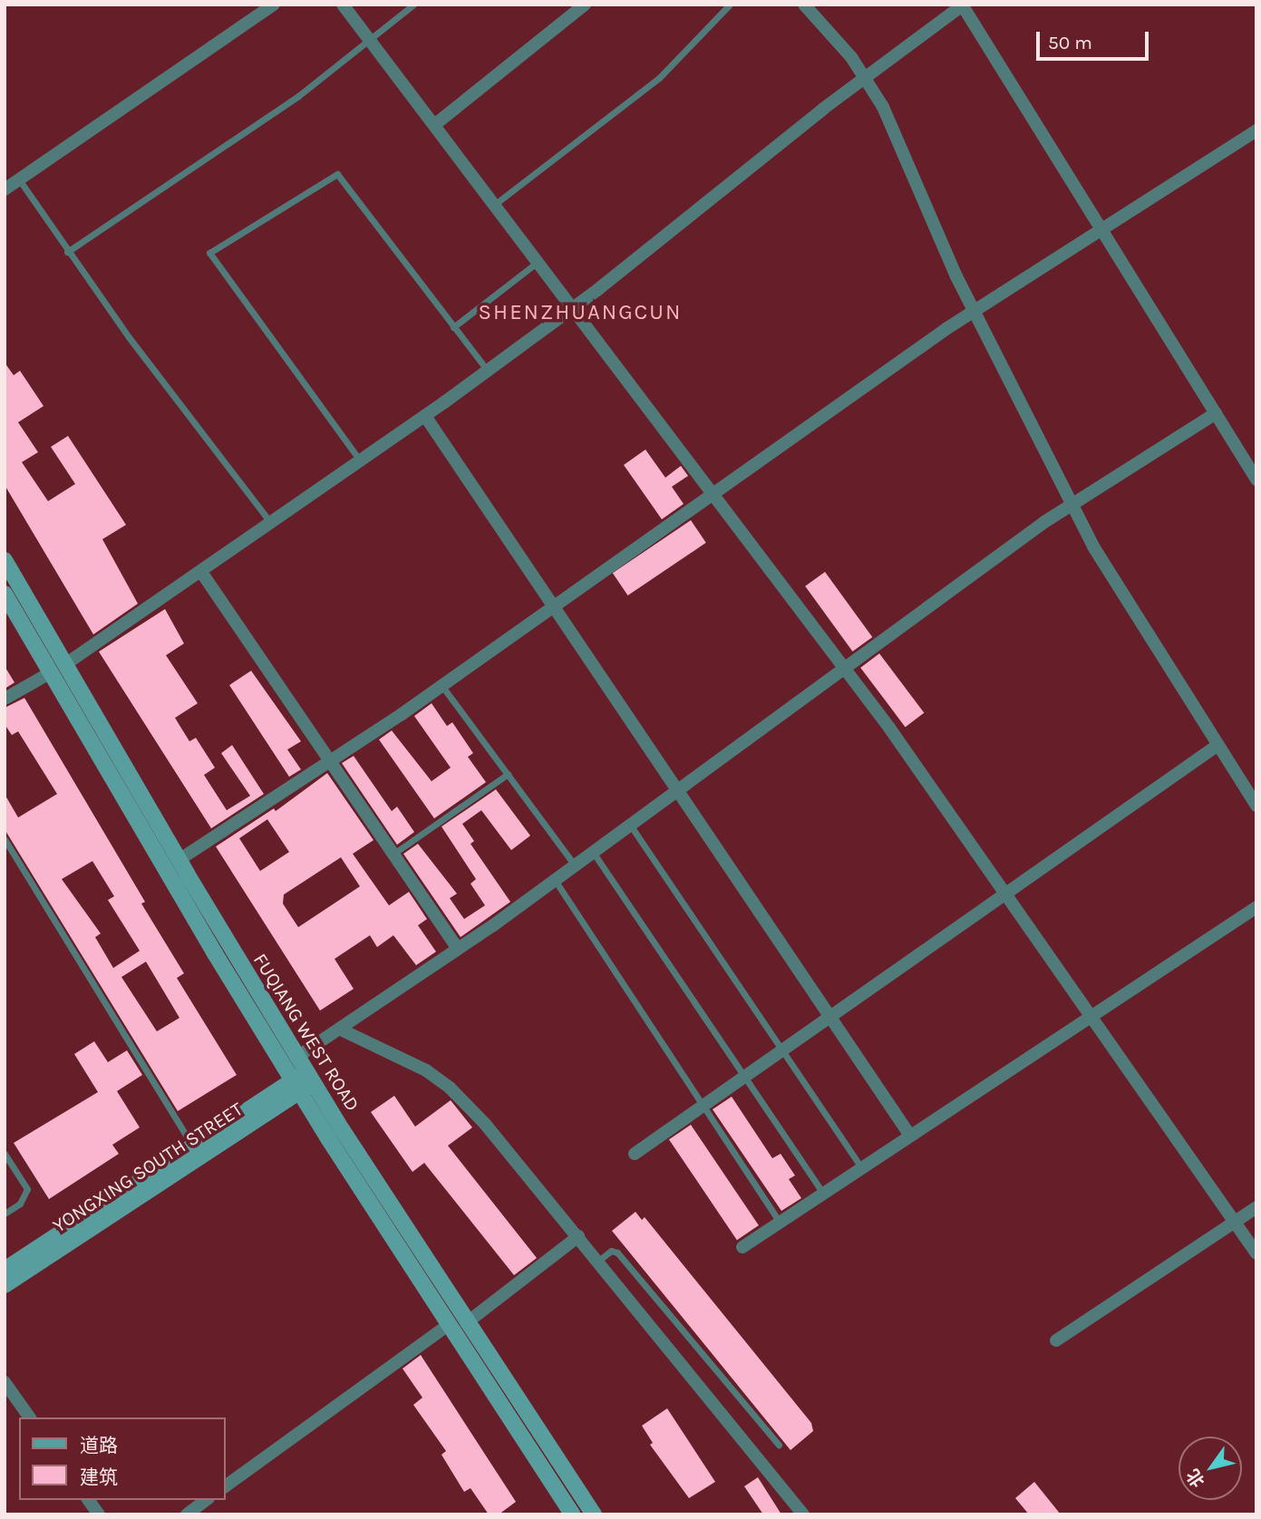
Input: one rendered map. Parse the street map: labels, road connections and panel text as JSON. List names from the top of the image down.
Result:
{
  "streets": {
    "main road": ["FUQIANG WEST ROAD", "YONGXING SOUTH STREET"]
  },
  "crossings": [
    ["FUQIANG WEST ROAD", "YONGXING SOUTH STREET"]
  ],
  "districts": ["SHENZHUANGCUN"],
  "legend": ["道路", "建筑"],
  "scale_bar": "50 m",
  "north": "bottom left"
}
